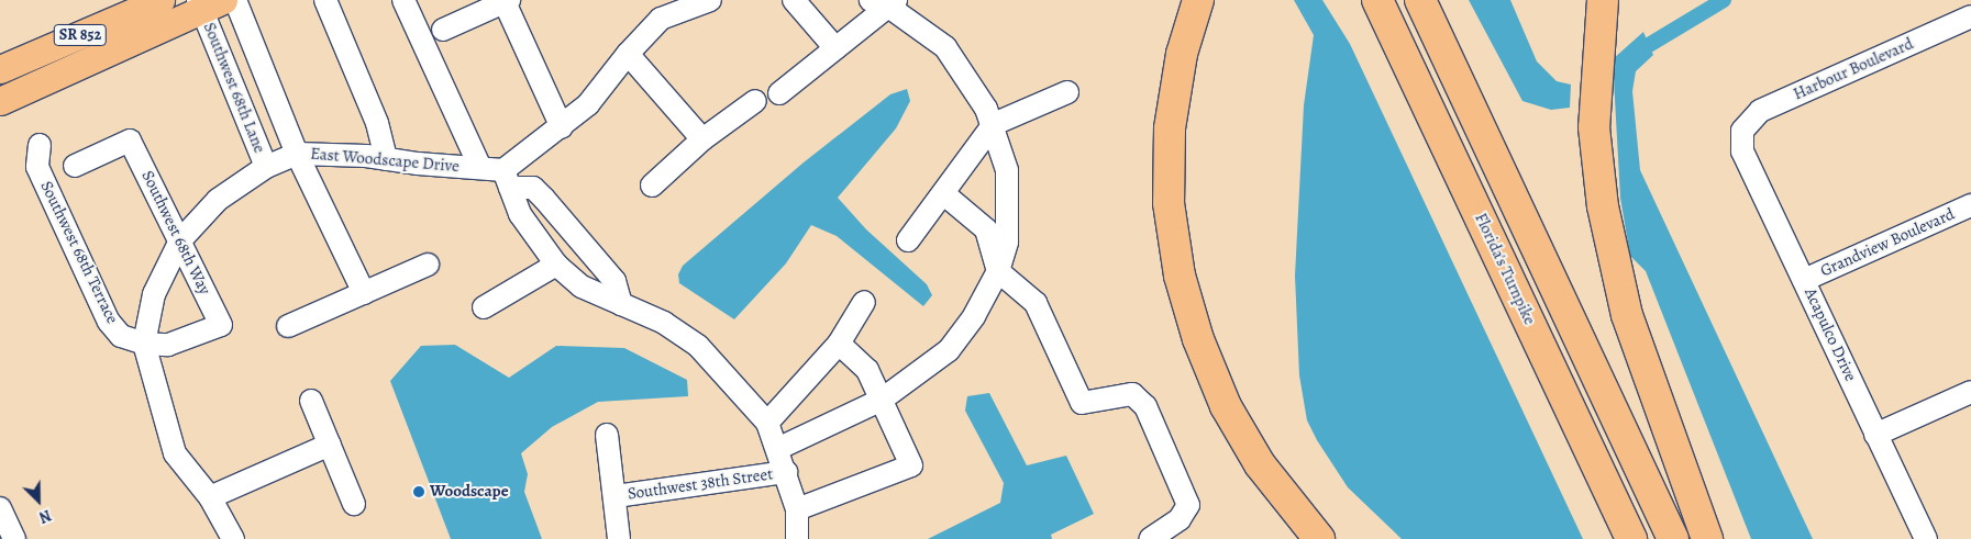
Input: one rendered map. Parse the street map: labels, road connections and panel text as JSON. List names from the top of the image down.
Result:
{
  "streets": {
    "highway": ["Florida's Turnpike"],
    "main road": ["SR 852"],
    "street": [
      "Harbour Boulevard",
      "Southwest 68th Lane",
      "East Woodscape Drive",
      "Southwest 68th Way",
      "Grandview Boulevard",
      "Southwest 68th Terrace",
      "Acapulco Drive",
      "Southwest 38th Street"
    ]
  },
  "crossings": [
    ["SR 852", "Southwest 68th Lane"],
    ["Harbour Boulevard", "Acapulco Drive"],
    ["Southwest 68th Lane", "East Woodscape Drive"],
    ["East Woodscape Drive", "Southwest 68th Way"],
    ["East Woodscape Drive", "Southwest 68th Terrace"],
    ["Southwest 68th Way", "Southwest 68th Terrace"],
    ["Grandview Boulevard", "Acapulco Drive"]
  ],
  "places": ["Woodscape"],
  "north": "bottom right"
}
